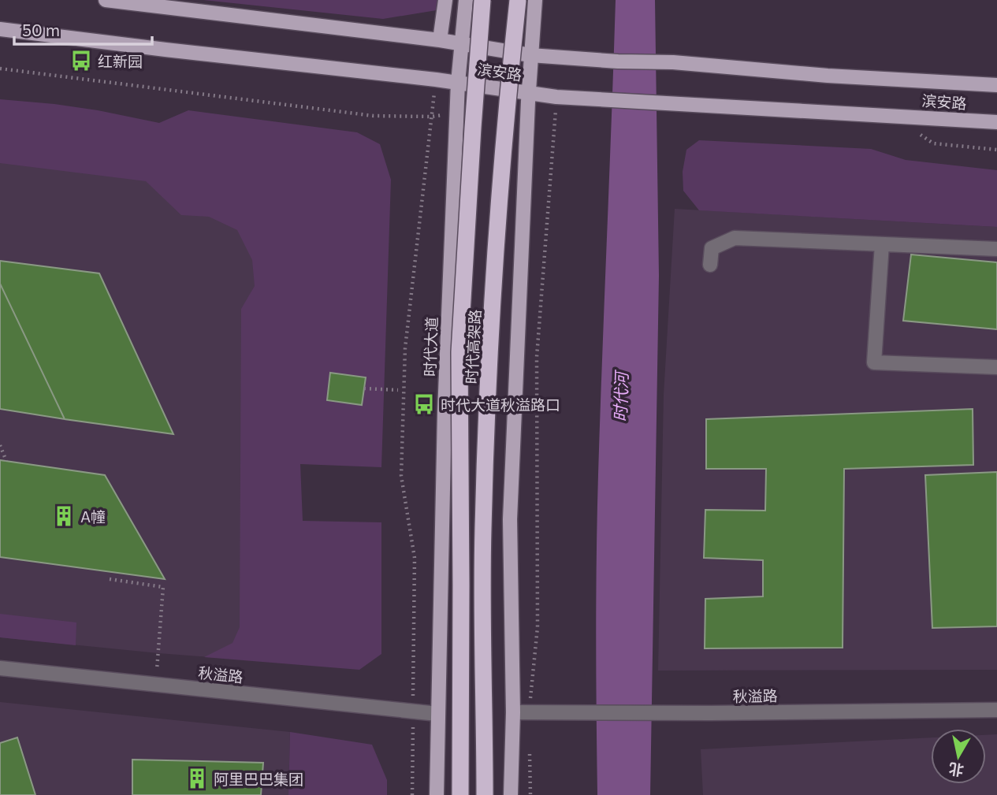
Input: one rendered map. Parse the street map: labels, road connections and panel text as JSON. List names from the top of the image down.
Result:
{
  "streets": {
    "highway": ["时代高架路"],
    "main road": ["滨安路", "时代大道"],
    "street": ["秋溢路"]
  },
  "crossings": [
    ["滨安路", "时代大道"],
    ["时代大道", "秋溢路"]
  ],
  "water": ["时代河"],
  "places": {
    "bus stop": ["红新园", "时代大道秋溢路口"],
    "building": ["A幢", "阿里巴巴集团"]
  },
  "scale_bar": "50 m",
  "north": "bottom"
}
